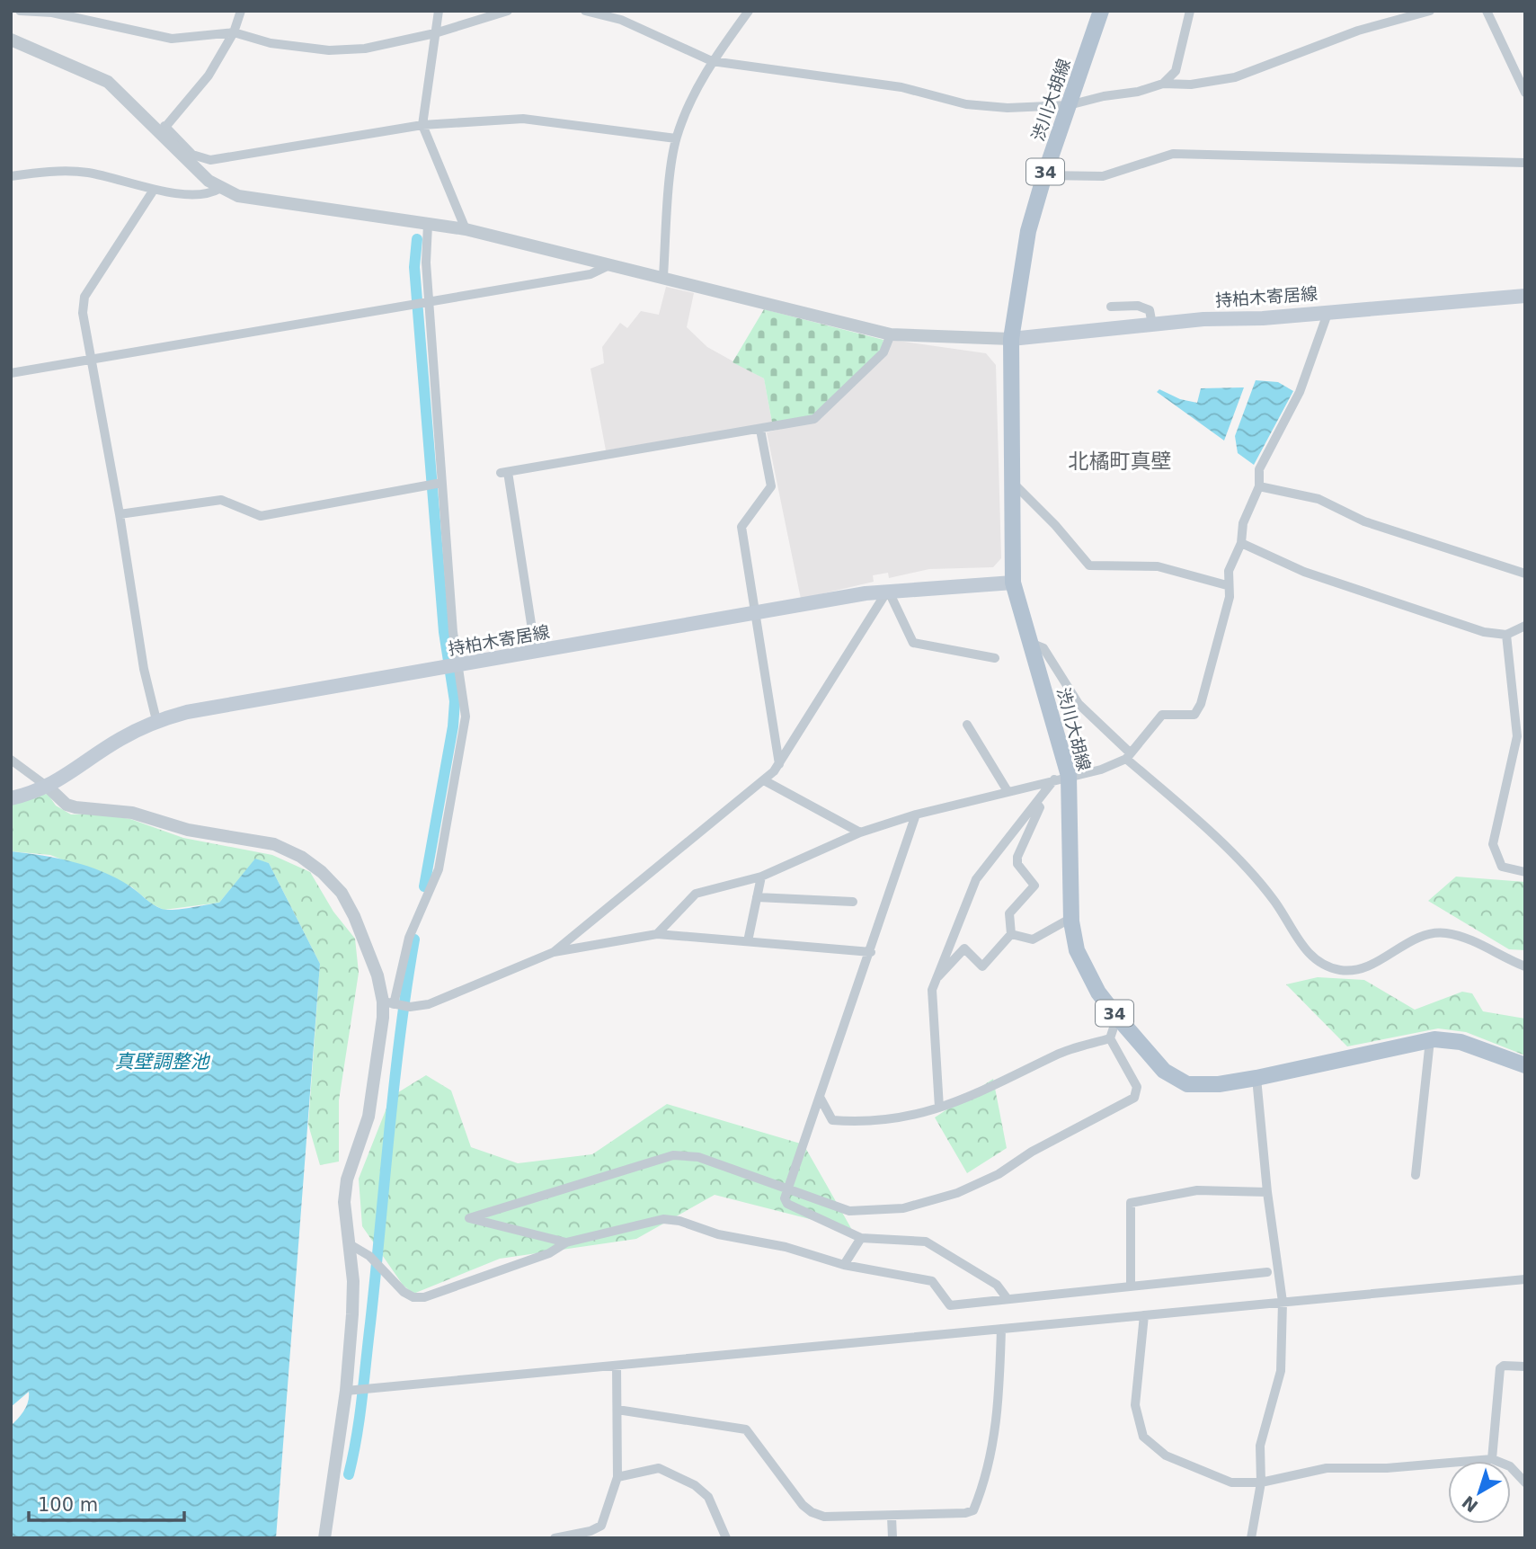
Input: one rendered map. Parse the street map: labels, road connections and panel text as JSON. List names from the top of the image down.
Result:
{
  "streets": {
    "main road": ["渋川大胡線", "34", "持柏木寄居線"]
  },
  "crossings": [
    ["渋川大胡線", "持柏木寄居線"]
  ],
  "districts": ["北橘町真壁"],
  "water": ["真壁調整池"],
  "scale_bar": "100 m",
  "north": "bottom left"
}
